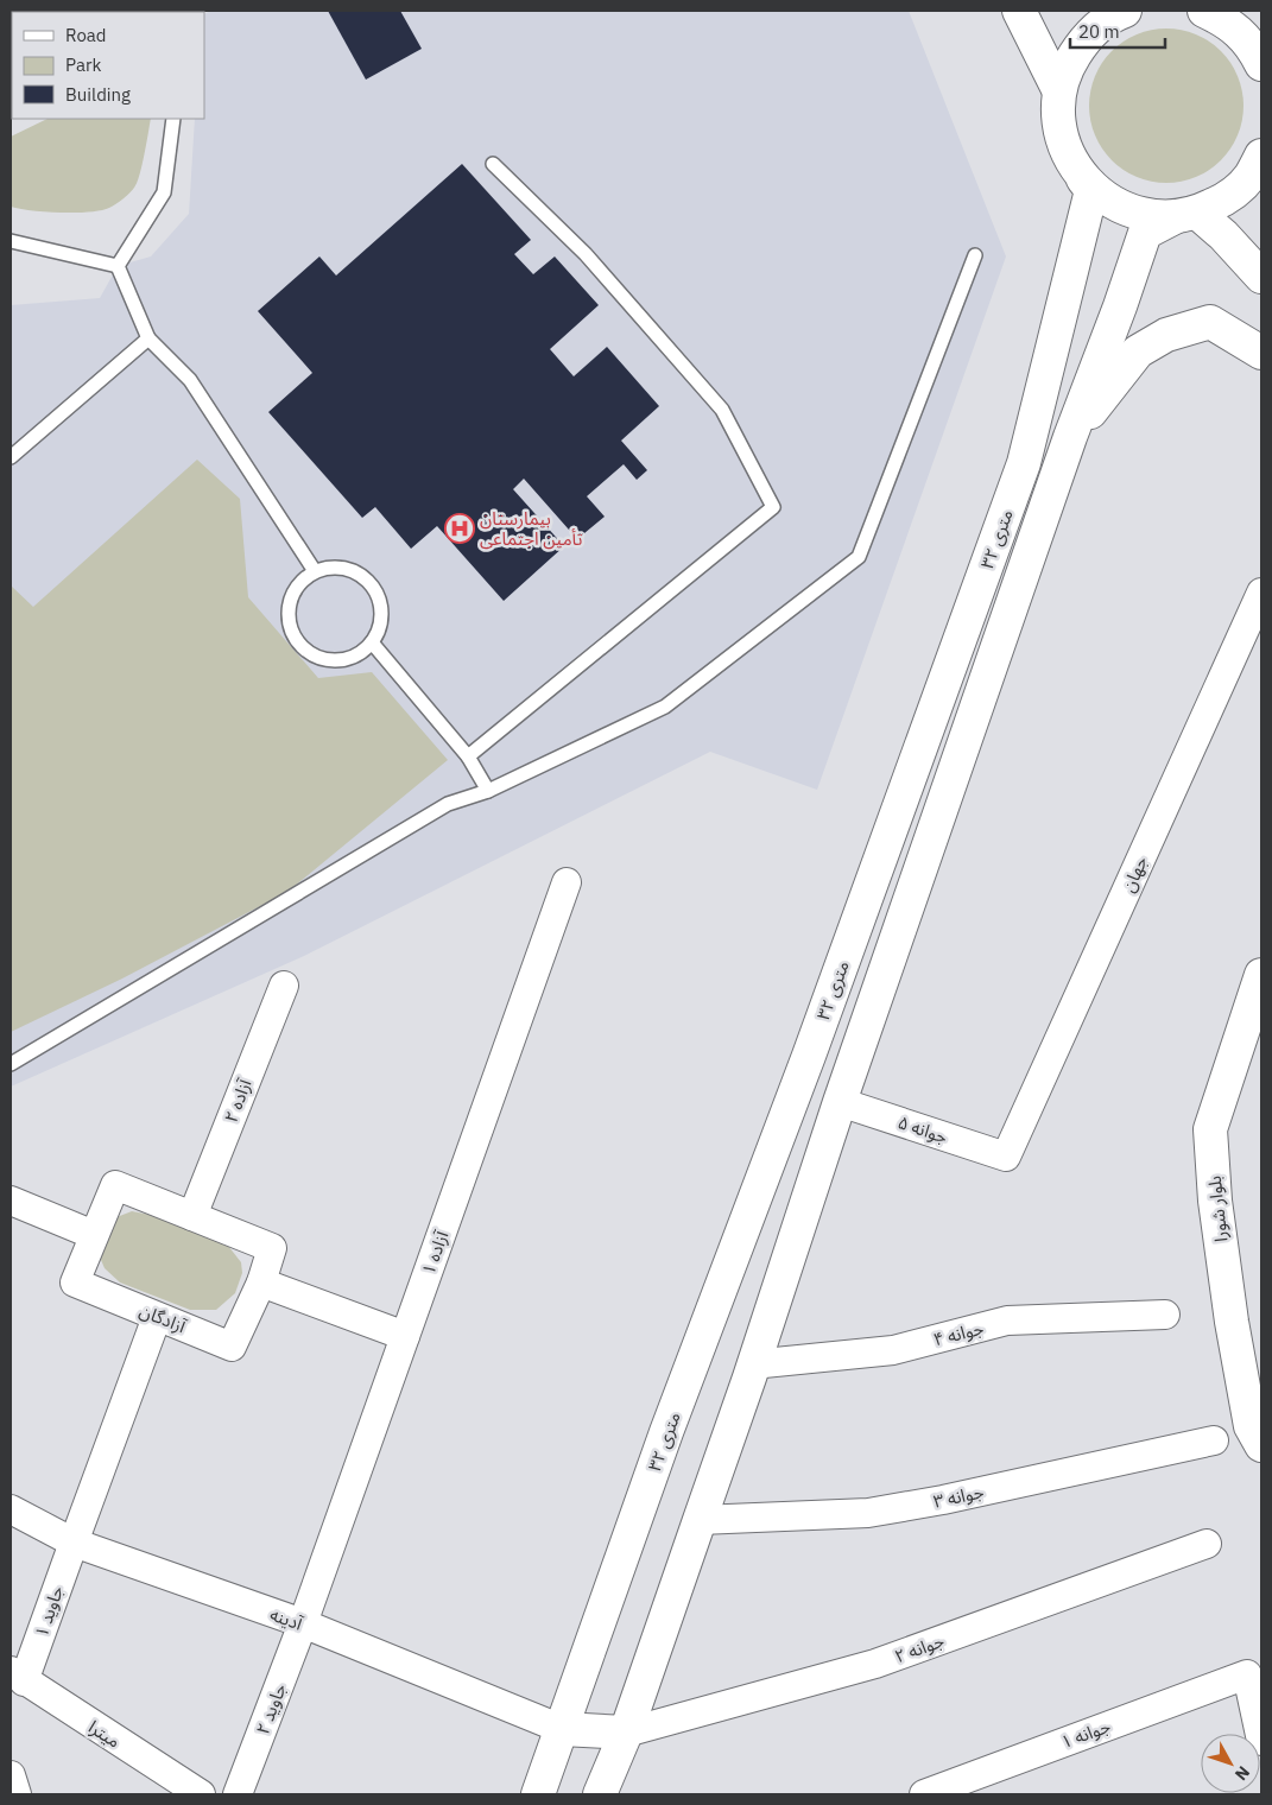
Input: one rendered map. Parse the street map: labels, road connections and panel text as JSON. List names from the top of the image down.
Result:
{
  "streets": {
    "main road": ["۳۲ متری", "بلوار شورا"],
    "street": [
      "جهان",
      "آزاده ۲",
      "جوانه ۵",
      "آزاده ۱",
      "آزادگان",
      "جوانه ۴",
      "جوانه ۳",
      "جاوید ۱",
      "آدینه",
      "جوانه ۲",
      "جاوید ۲",
      "میترا",
      "جوانه ۱"
    ]
  },
  "crossings": [
    ["۳۲ متری", "جوانه ۵"],
    ["۳۲ متری", "جوانه ۴"],
    ["۳۲ متری", "جوانه ۳"],
    ["۳۲ متری", "آدینه"],
    ["۳۲ متری", "جوانه ۲"],
    ["جهان", "جوانه ۵"],
    ["آزاده ۲", "آزادگان"],
    ["آزاده ۱", "آدینه"],
    ["آزاده ۱", "جاوید ۲"],
    ["جاوید ۱", "آدینه"],
    ["جاوید ۱", "میترا"],
    ["آدینه", "جاوید ۲"]
  ],
  "places": {
    "hospital": ["بیمارستان تأمین اجتماعی"]
  },
  "legend": ["Road", "Park", "Building"],
  "scale_bar": "20 m",
  "north": "bottom right"
}
